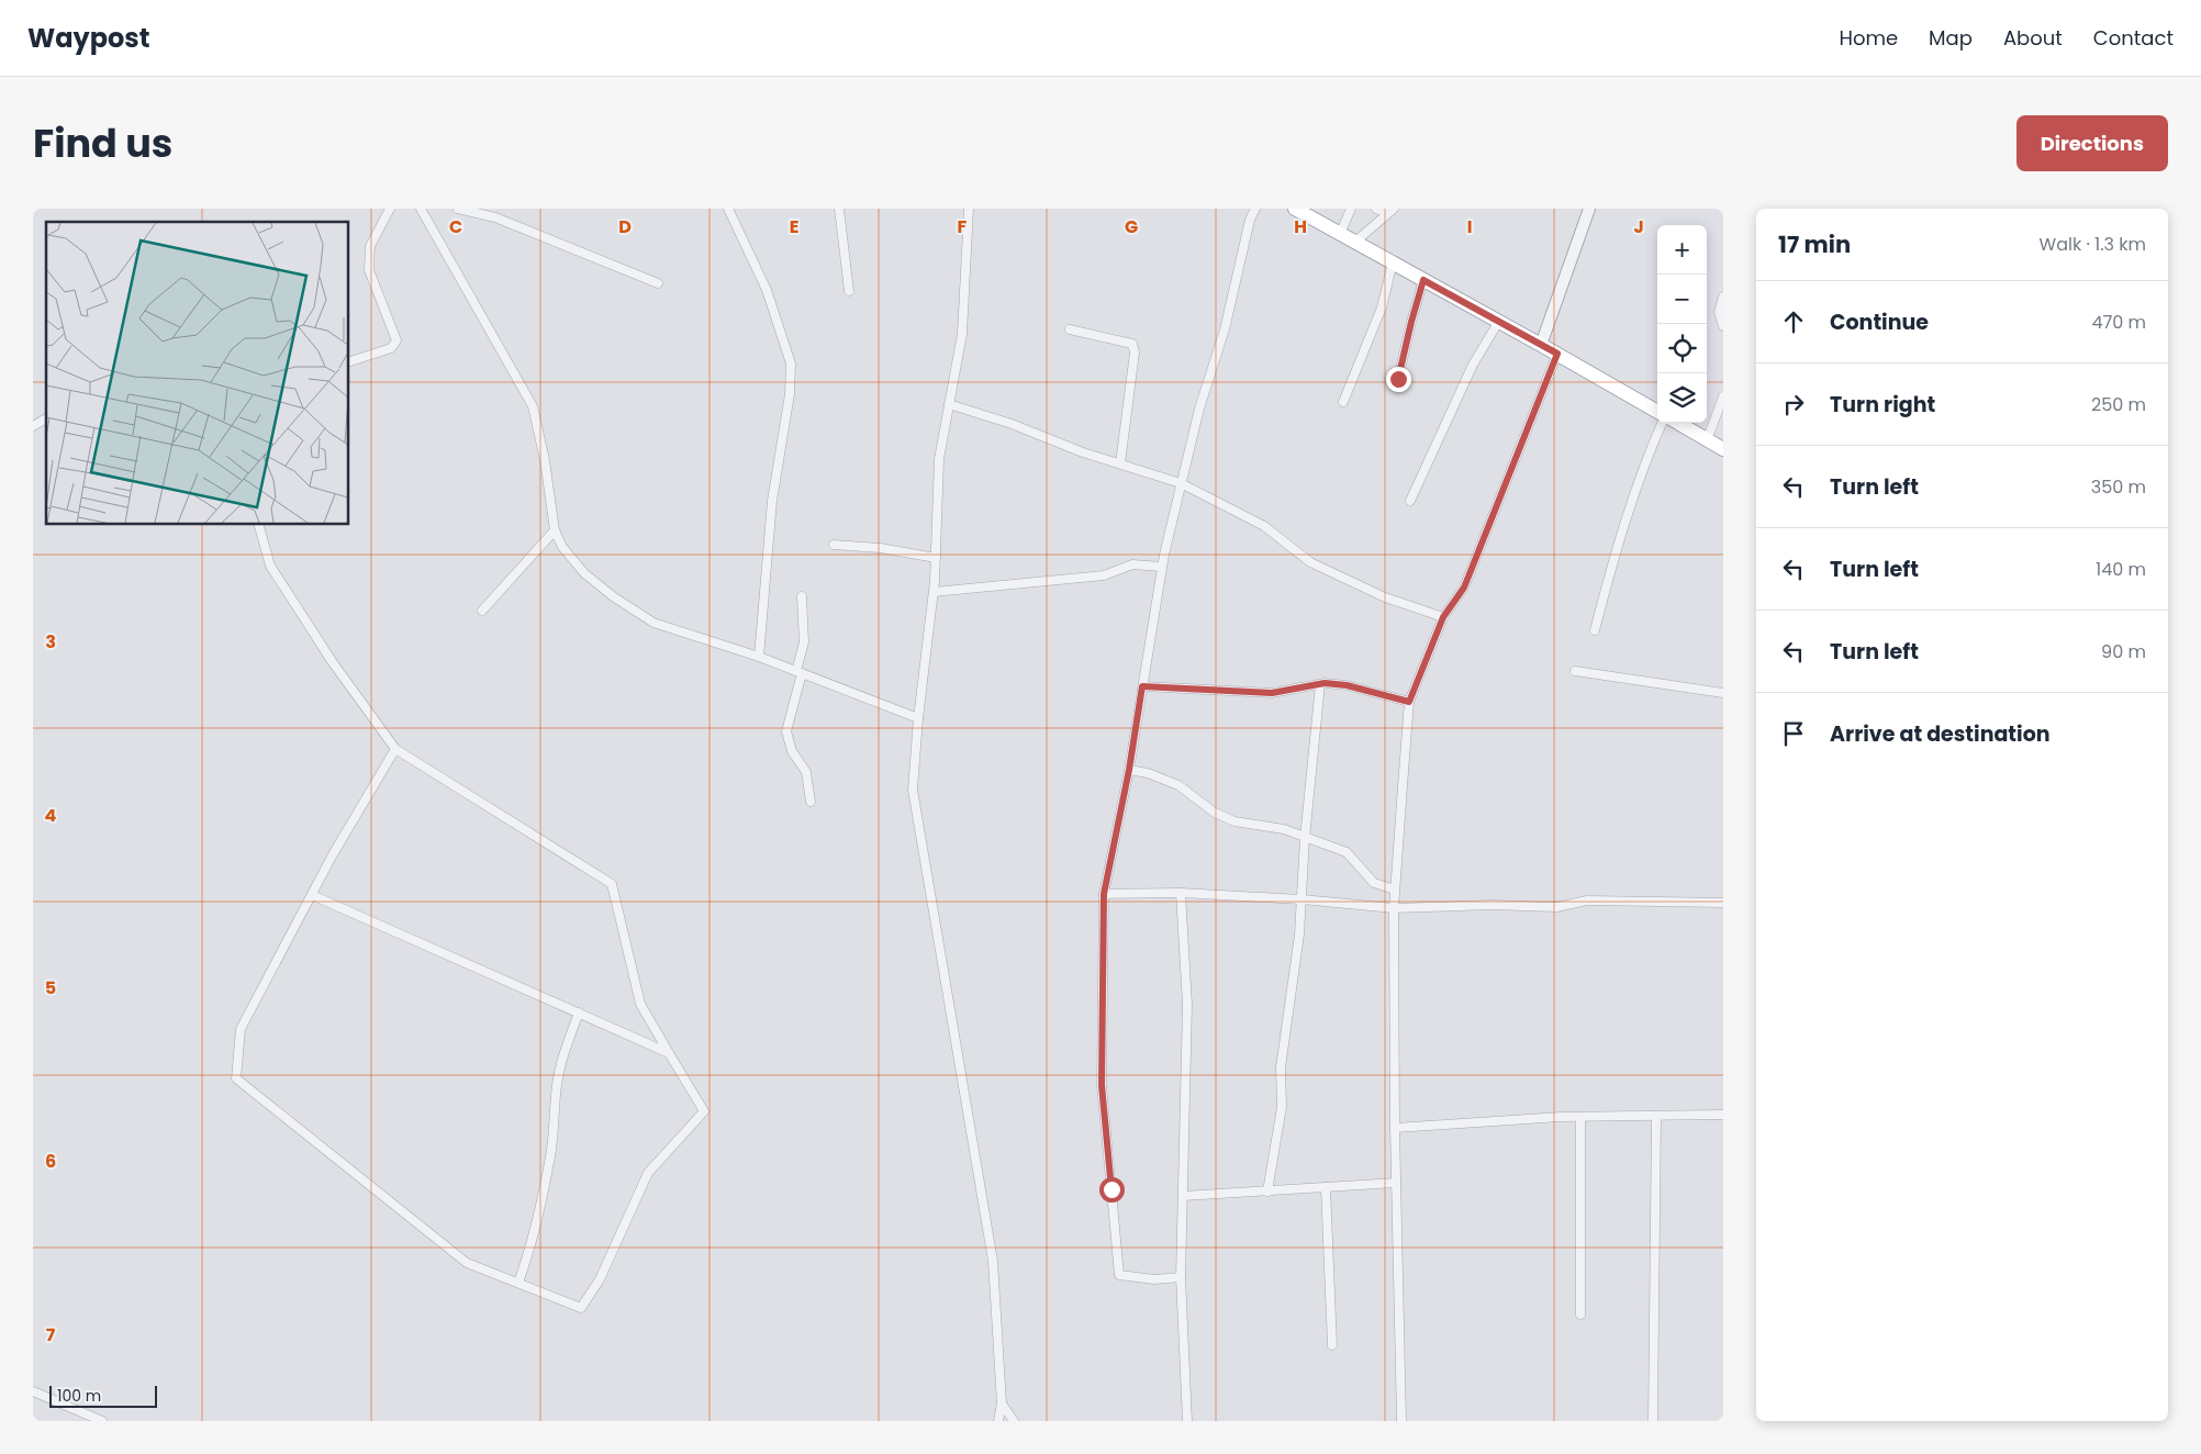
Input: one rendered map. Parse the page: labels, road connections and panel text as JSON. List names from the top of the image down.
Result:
{
  "scale_bar": "100 m",
  "page": {
    "header": "Waypost",
    "nav": [
      "Home",
      "Map",
      "About",
      "Contact"
    ],
    "title": "Find us",
    "buttons": "Directions",
    "heading": ["17 min", "Walk · 1.3 km"],
    "map_buttons": ["+", "−"],
    "list": [
      ["Continue", "470 m"],
      ["Turn right", "250 m"],
      ["Turn left", "350 m"],
      ["Turn left", "140 m"],
      ["Turn left", "90 m"],
      "Arrive at destination"
    ],
    "scale": "100 m"
  },
  "grid": {
    "columns": [
      "C",
      "D",
      "E",
      "F",
      "G",
      "H",
      "I",
      "J"
    ],
    "rows": [
      "3",
      "4",
      "5",
      "6",
      "7"
    ]
  }
}
